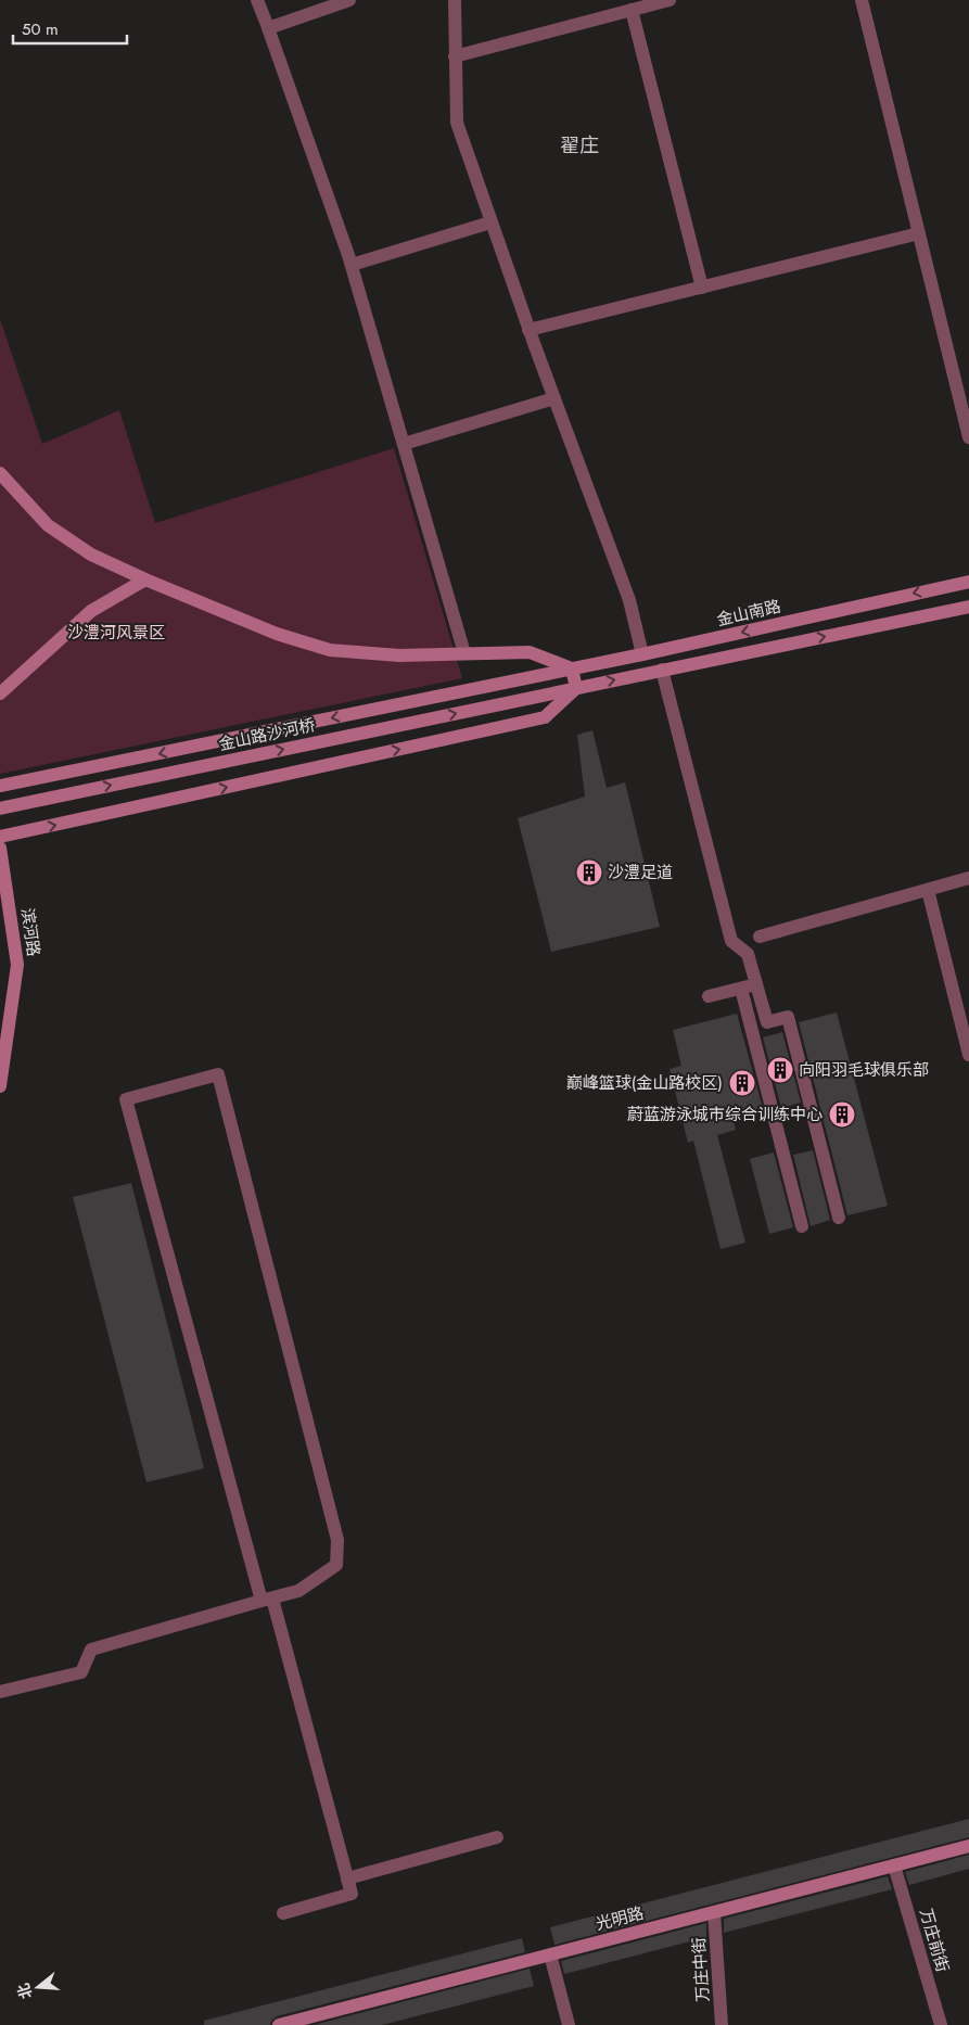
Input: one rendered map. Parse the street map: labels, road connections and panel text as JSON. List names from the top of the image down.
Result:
{
  "streets": {
    "street": [
      "金山南路",
      "金山路沙河桥",
      "滨河路",
      "光明路",
      "万庄前街",
      "万庄中街"
    ]
  },
  "crossings": [
    ["金山南路", "金山路沙河桥"],
    ["光明路", "万庄前街"],
    ["光明路", "万庄中街"]
  ],
  "districts": ["翟庄"],
  "parks": ["沙澧河风景区"],
  "places": {
    "building": [
      "沙澧足道",
      "向阳羽毛球俱乐部",
      "巅峰篮球(金山路校区)",
      "蔚蓝游泳城市综合训练中心"
    ]
  },
  "scale_bar": "50 m",
  "north": "left"
}
